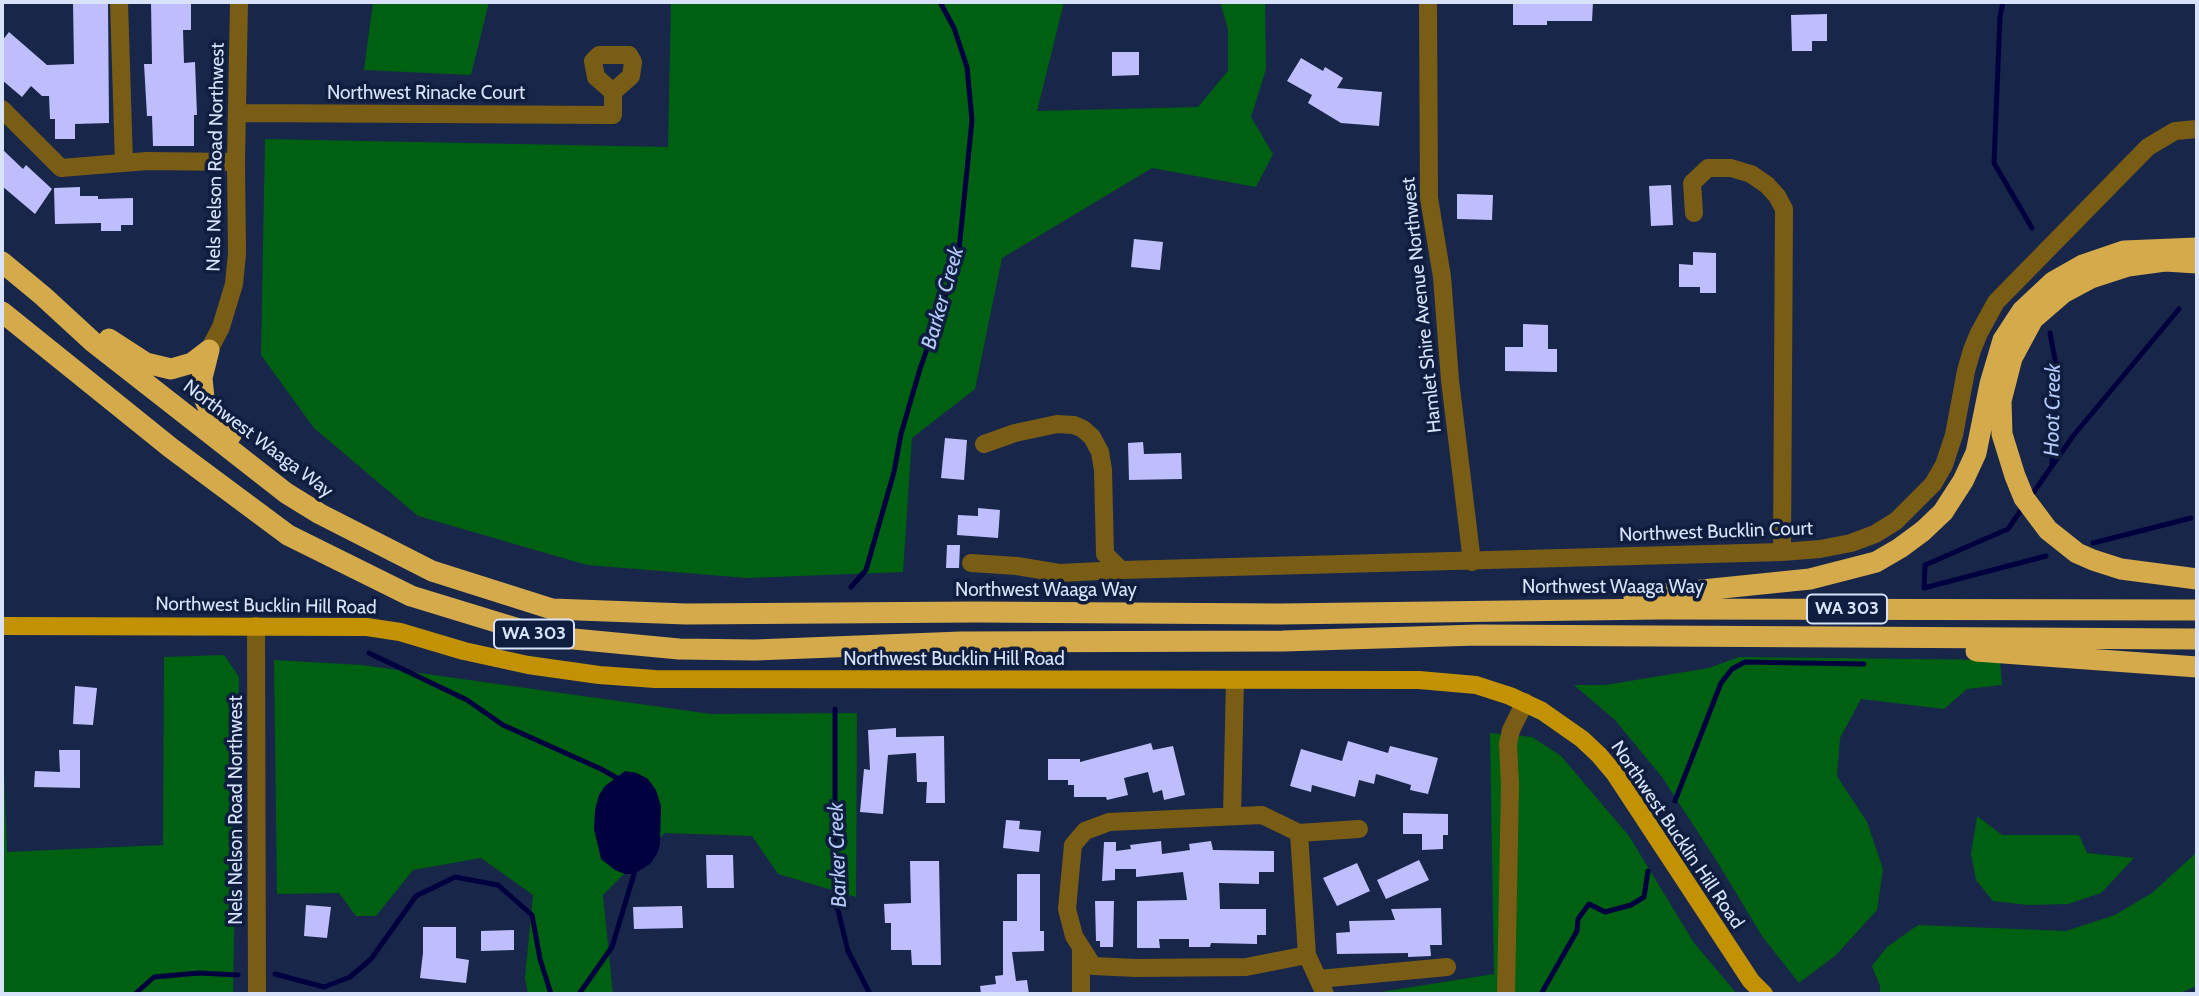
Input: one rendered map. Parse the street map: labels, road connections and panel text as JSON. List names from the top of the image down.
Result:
{
  "streets": {
    "highway": ["Northwest Waaga Way", "WA 303"],
    "main road": ["Northwest Bucklin Hill Road"],
    "street": [
      "Northwest Rinacke Court",
      "Nels Nelson Road Northwest",
      "Hamlet Shire Avenue Northwest",
      "Northwest Bucklin Court"
    ]
  },
  "crossings": [
    ["Northwest Rinacke Court", "Nels Nelson Road Northwest"],
    ["Nels Nelson Road Northwest", "Northwest Bucklin Hill Road"],
    ["Hamlet Shire Avenue Northwest", "Northwest Bucklin Court"]
  ],
  "water": ["Barker Creek", "Hoot Creek"]
}
